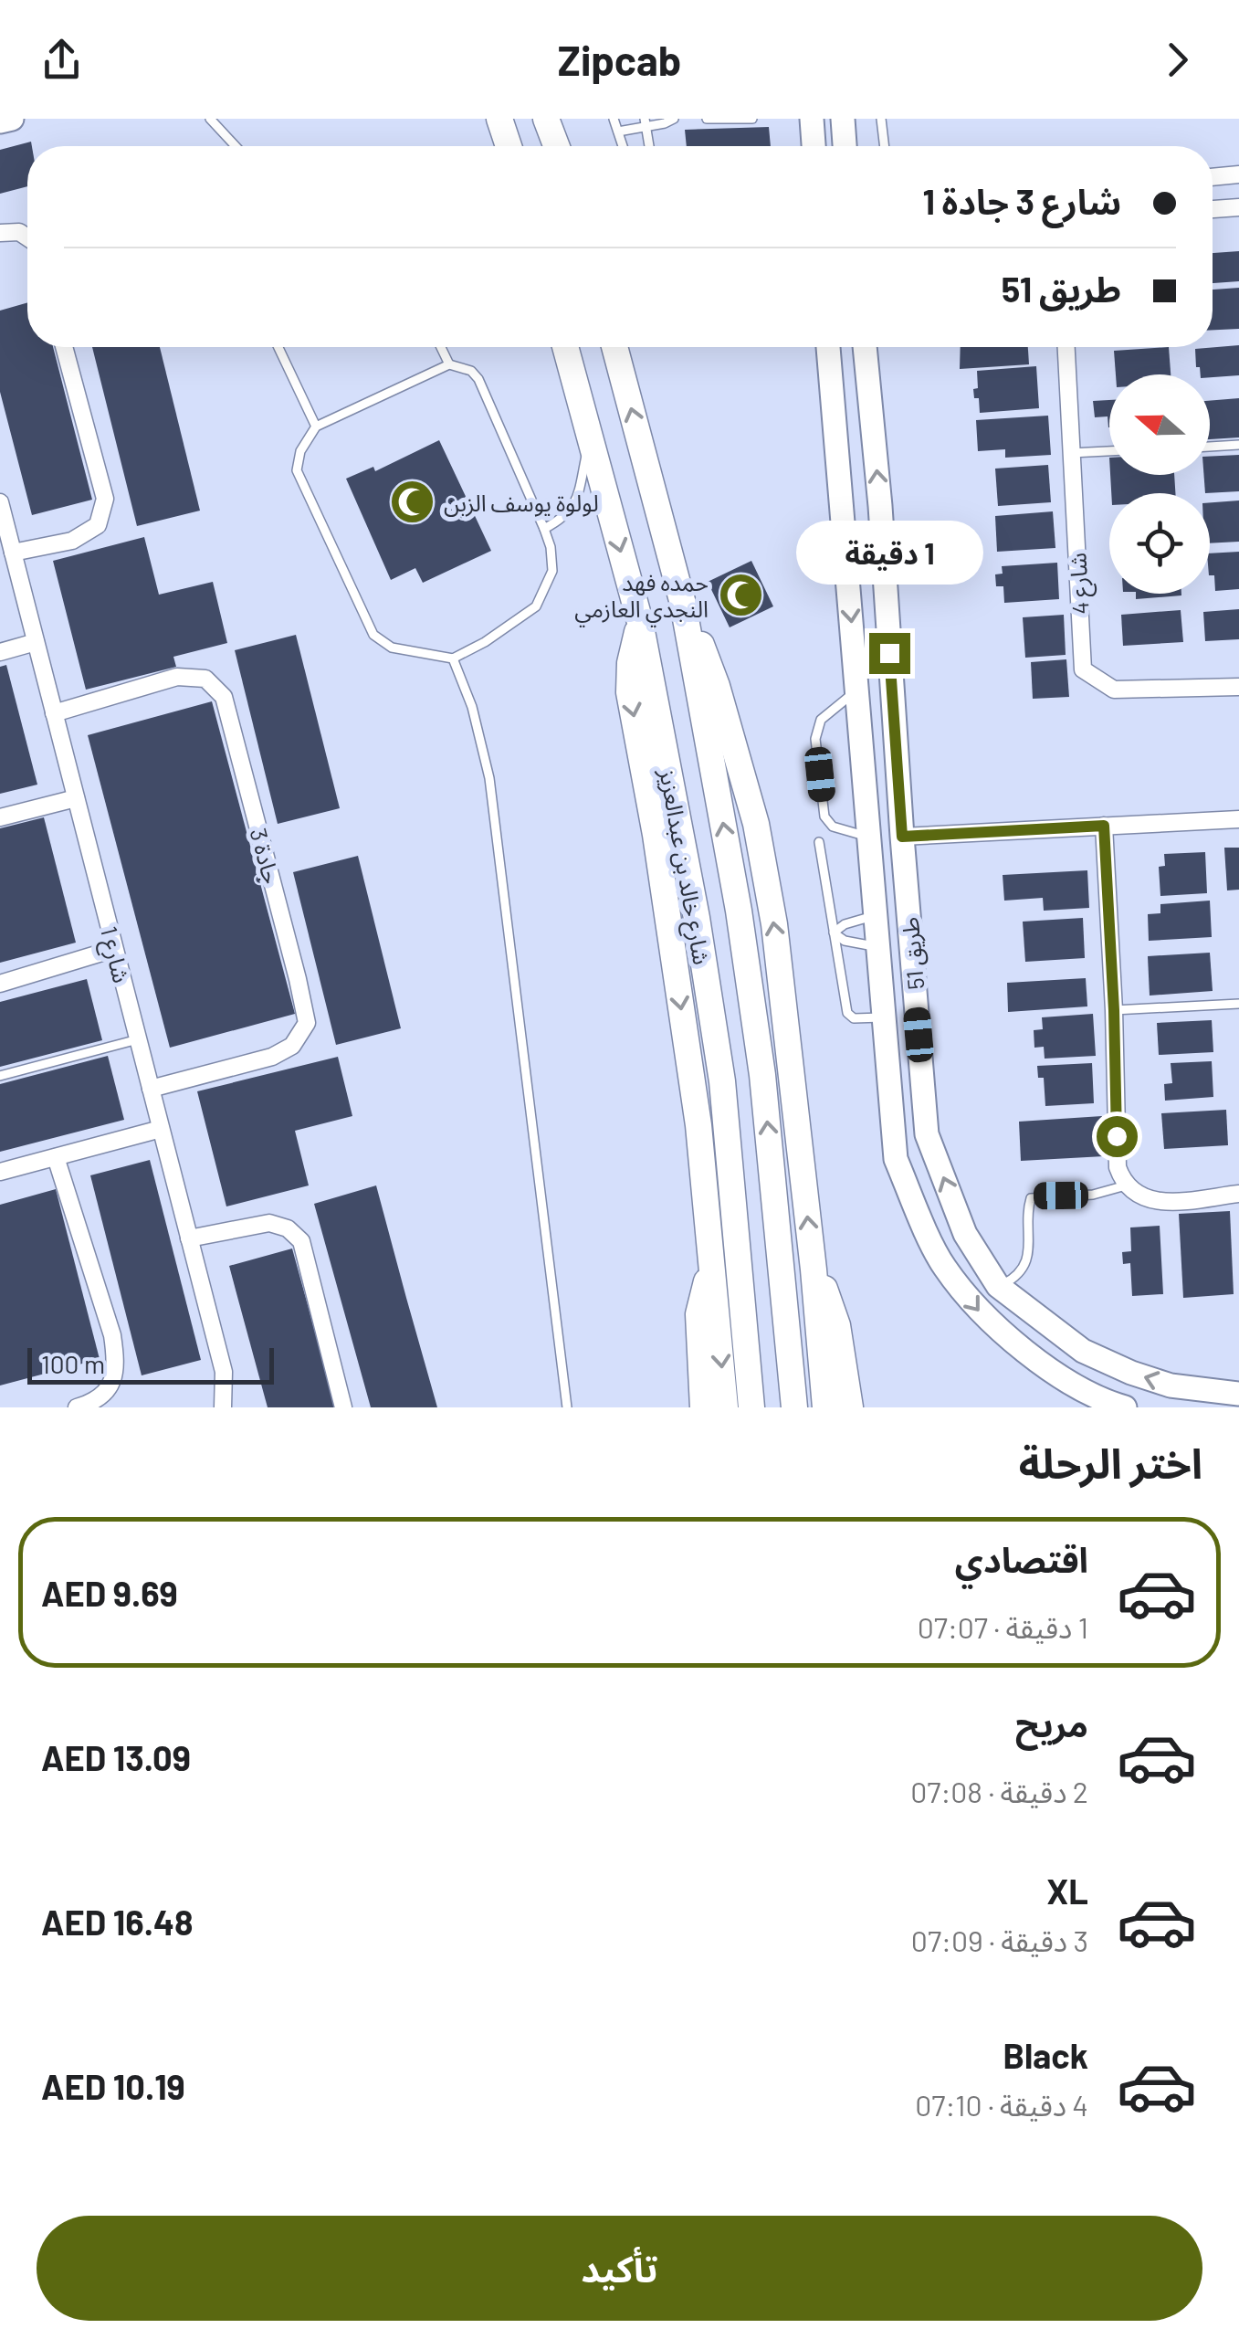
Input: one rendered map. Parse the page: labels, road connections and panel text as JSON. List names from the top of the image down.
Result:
{
  "streets": {
    "main road": ["شارع خالد بن عبدالعزيز"],
    "street": [
      "شارع 4",
      "جادة 3",
      "طريق 51",
      "شارع 1"
    ]
  },
  "crossings": [
    ["جادة 3", "شارع 1"]
  ],
  "places": {
    "mosque": ["لولوة يوسف الزبن", "حمده فهد النجدي العازمي"]
  },
  "scale_bar": "100 m",
  "north": "left",
  "page": {
    "header": "Zipcab",
    "banner": ["شارع 3 جادة 1", "طريق 51"],
    "bubble": "1 دقيقة",
    "scale": "100 m",
    "heading": "اختر الرحلة",
    "list": [
      {
        "name": "اقتصادي",
        "note": "1 دقيقة · 07:07",
        "value": "AED 9.69"
      },
      {
        "name": "مريح",
        "note": "2 دقيقة · 07:08",
        "value": "AED 13.09"
      },
      {
        "name": "XL",
        "note": "3 دقيقة · 07:09",
        "value": "AED 16.48"
      },
      {
        "name": "Black",
        "note": "4 دقيقة · 07:10",
        "value": "AED 10.19"
      }
    ],
    "buttons": "تأكيد"
  }
}
